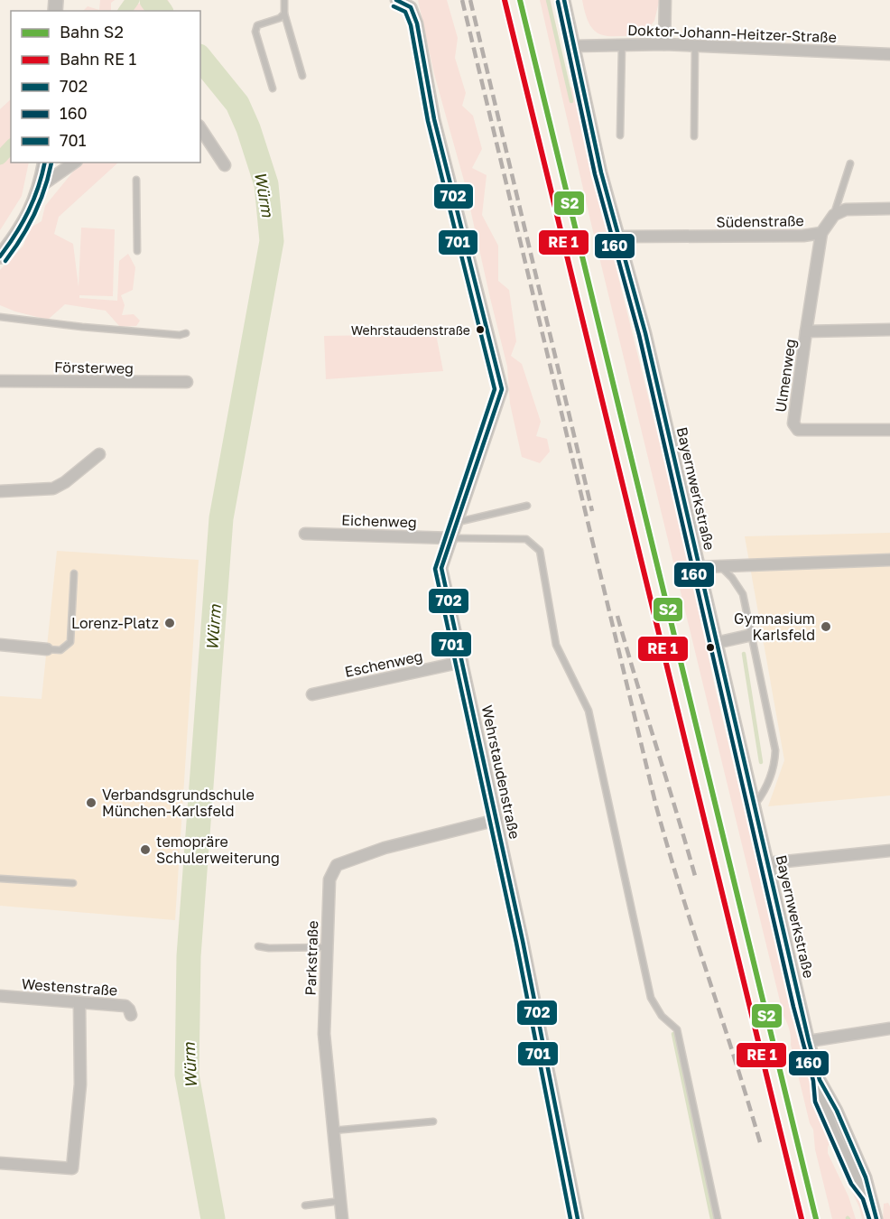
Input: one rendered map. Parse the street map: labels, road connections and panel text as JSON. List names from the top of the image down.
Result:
{
  "streets": {
    "street": [
      "Doktor-Johann-Heitzer-Straße",
      "Südenstraße",
      "Försterweg",
      "Ulmenweg",
      "Bayernwerkstraße",
      "Eichenweg",
      "Eschenweg",
      "Wehrstaudenstraße",
      "Parkstraße",
      "Westenstraße"
    ]
  },
  "crossings": [
    ["Doktor-Johann-Heitzer-Straße", "Bayernwerkstraße"],
    ["Südenstraße", "Ulmenweg"],
    ["Südenstraße", "Bayernwerkstraße"],
    ["Eichenweg", "Wehrstaudenstraße"],
    ["Eschenweg", "Wehrstaudenstraße"],
    ["Wehrstaudenstraße", "Parkstraße"]
  ],
  "water": ["Würm"],
  "places": [
    "Wehrstaudenstraße",
    "Lorenz-Platz",
    "Gymnasium Karlsfeld",
    "Verbandsgrundschule München-Karlsfeld",
    "temopräre Schulerweiterung"
  ],
  "lines": [
    "rail line S2",
    "transit line 702",
    "transit line 160",
    "transit line 701"
  ],
  "legend": [
    "Bahn S2",
    "Bahn RE 1",
    "702",
    "160",
    "701"
  ]
}
